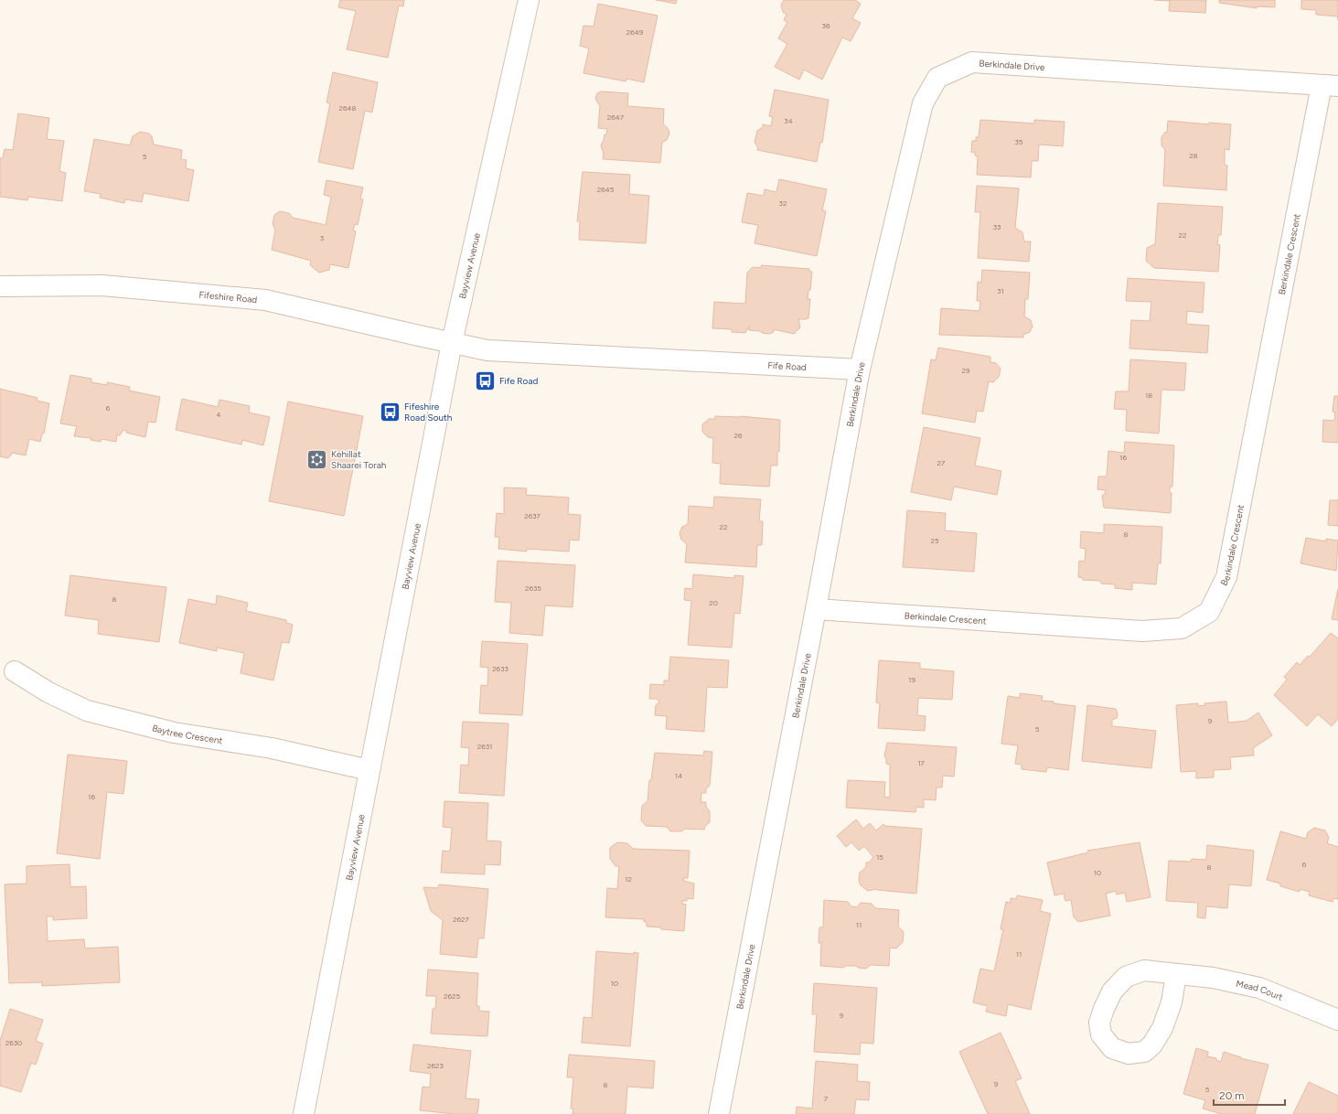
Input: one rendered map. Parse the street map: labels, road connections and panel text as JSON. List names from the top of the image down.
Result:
{
  "streets": {
    "street": [
      "Berkindale Drive",
      "Berkindale Crescent",
      "Bayview Avenue",
      "Fifeshire Road",
      "Fife Road",
      "Baytree Crescent",
      "Mead Court"
    ]
  },
  "crossings": [
    ["Berkindale Drive", "Berkindale Crescent"],
    ["Berkindale Drive", "Fife Road"],
    ["Bayview Avenue", "Fifeshire Road"],
    ["Bayview Avenue", "Fife Road"],
    ["Bayview Avenue", "Baytree Crescent"],
    ["Fifeshire Road", "Fife Road"]
  ],
  "places": {
    "bus stop": ["Fife Road", "Fifeshire Road South"],
    "synagogue": ["Kehillat Shaarei Torah"]
  },
  "house_numbers": [
    "36",
    "2649",
    "2648",
    "2647",
    "34",
    "35",
    "28",
    "5",
    "2645",
    "32",
    "33",
    "22",
    "3",
    "31",
    "29",
    "18",
    "6",
    "4",
    "26",
    "16",
    "27",
    "2637",
    "22",
    "8",
    "25",
    "2635",
    "8",
    "20",
    "2633",
    "19",
    "9",
    "5",
    "2631",
    "17",
    "14",
    "16",
    "15",
    "6",
    "8",
    "10",
    "12",
    "2627",
    "11",
    "11",
    "10",
    "2625",
    "9",
    "2630",
    "2623",
    "9",
    "8",
    "5",
    "7"
  ],
  "scale_bar": "20 m"
}
